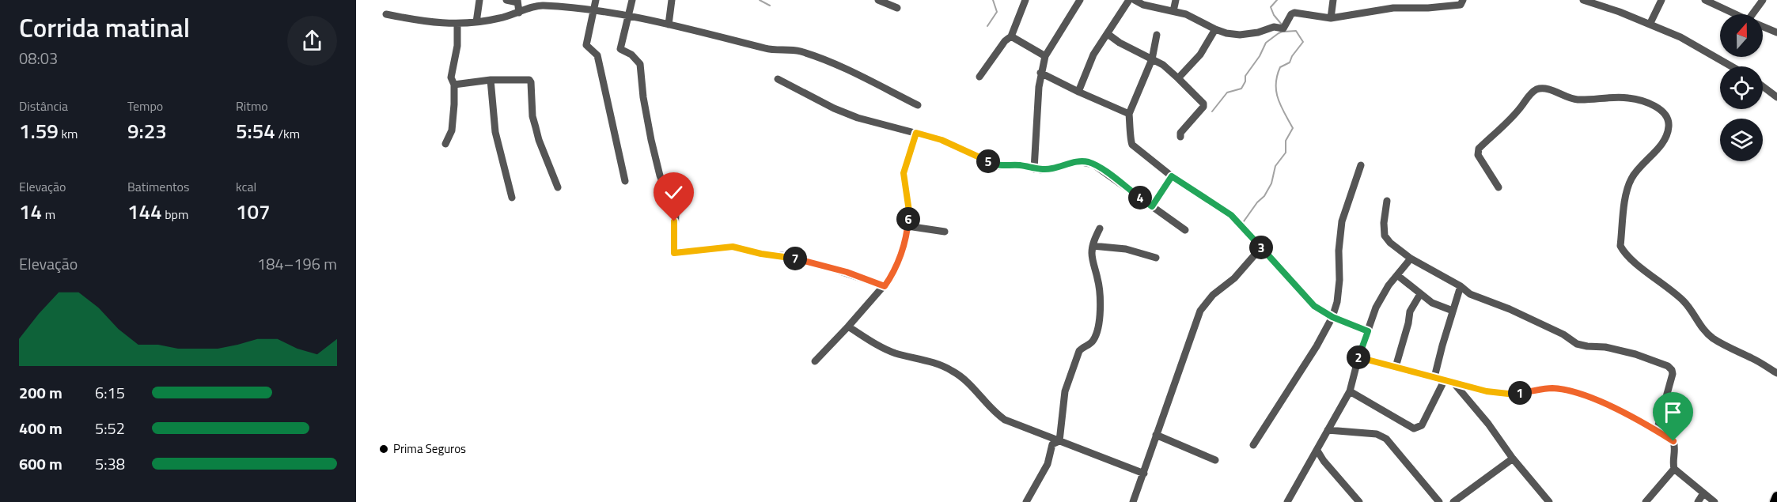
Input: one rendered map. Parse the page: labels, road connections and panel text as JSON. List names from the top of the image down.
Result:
{
  "places": ["Prima Seguros"],
  "north": "top",
  "page": {
    "heading": ["Corrida matinal", "08:03"],
    "stats": [
      ["Distância", "1.59 km"],
      ["Tempo", "9:23"],
      ["Ritmo", "5:54 /km"],
      ["Elevação", "14 m"],
      ["Batimentos", "144 bpm"],
      ["kcal", "107"]
    ],
    "pins": [
      "5",
      "4",
      "6",
      "3",
      "7",
      "2",
      "1"
    ],
    "chart": ["Elevação", "184–196 m"],
    "list": [
      {
        "name": "200 m",
        "note": "6:15"
      },
      {
        "name": "400 m",
        "note": "5:52"
      },
      {
        "name": "600 m",
        "note": "5:38"
      }
    ]
  }
}
